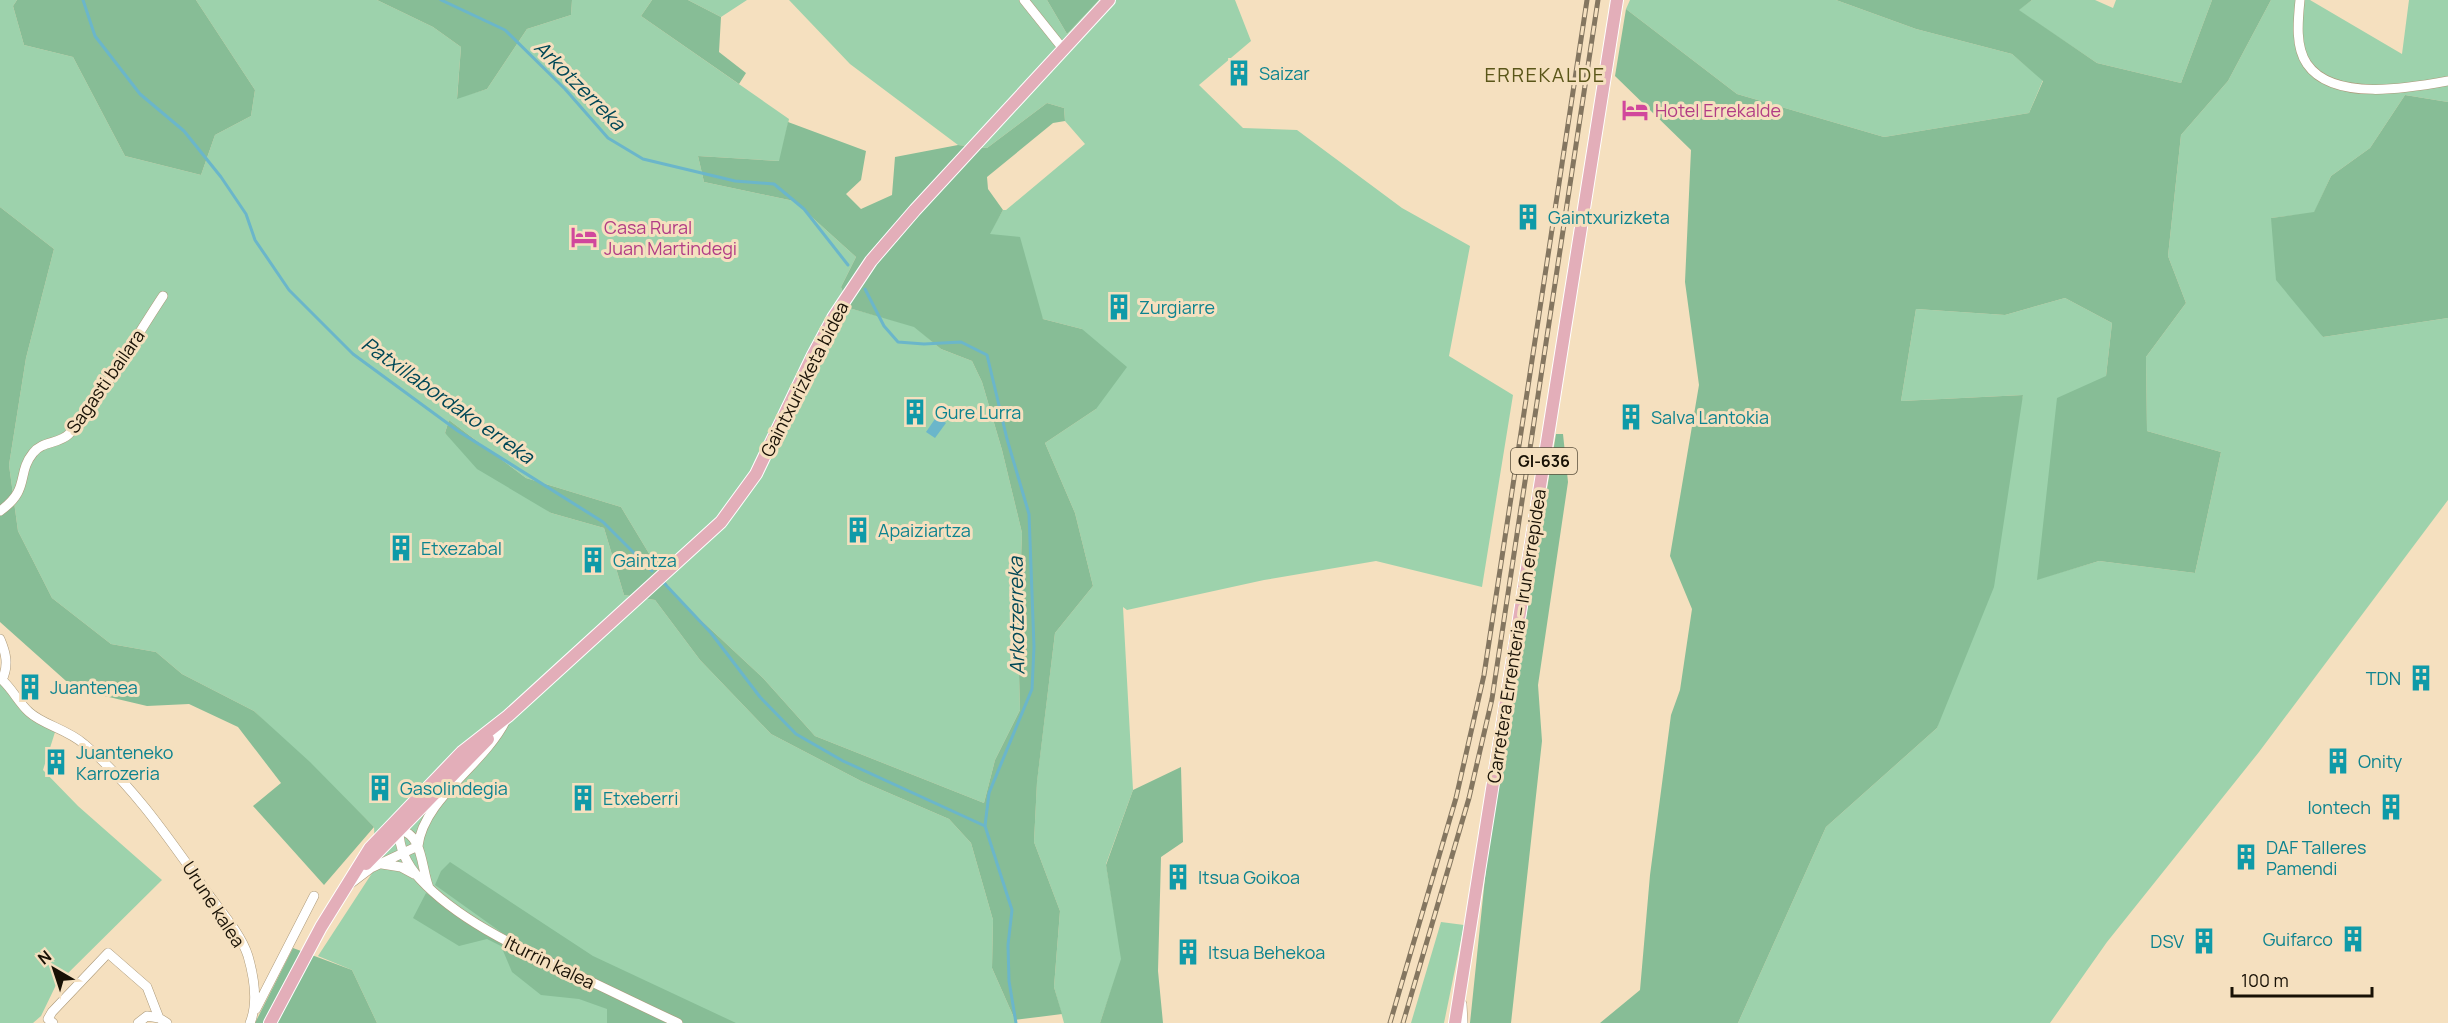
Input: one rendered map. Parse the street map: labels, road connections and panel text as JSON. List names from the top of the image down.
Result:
{
  "streets": {
    "main road": ["Gaintxurizketa bidea", "GI-636", "Carretera Errenteria – Irun errepidea"],
    "street": ["Sagasti bailara", "Urune kalea", "Iturrin kalea"]
  },
  "crossings": [
    ["Gaintxurizketa bidea", "Iturrin kalea"]
  ],
  "districts": ["ERREKALDE"],
  "water": ["Arkotzerreka", "Patxillabordako erreka"],
  "places": {
    "building": [
      "Saizar",
      "Gaintxurizketa",
      "Zurgiarre",
      "Gure Lurra",
      "Salva Lantokia",
      "Apaiziartza",
      "Etxezabal",
      "Gaintza",
      "TDN",
      "Juantenea",
      "Onity",
      "Juanteneko Karrozeria",
      "Gasolindegia",
      "Etxeberri",
      "Iontech",
      "DAF Talleres Pamendi",
      "Itsua Goikoa",
      "Guifarco",
      "DSV",
      "Itsua Behekoa"
    ],
    "hotel": ["Hotel Errekalde", "Casa Rural Juan Martindegi"]
  },
  "scale_bar": "100 m",
  "north": "top left"
}
